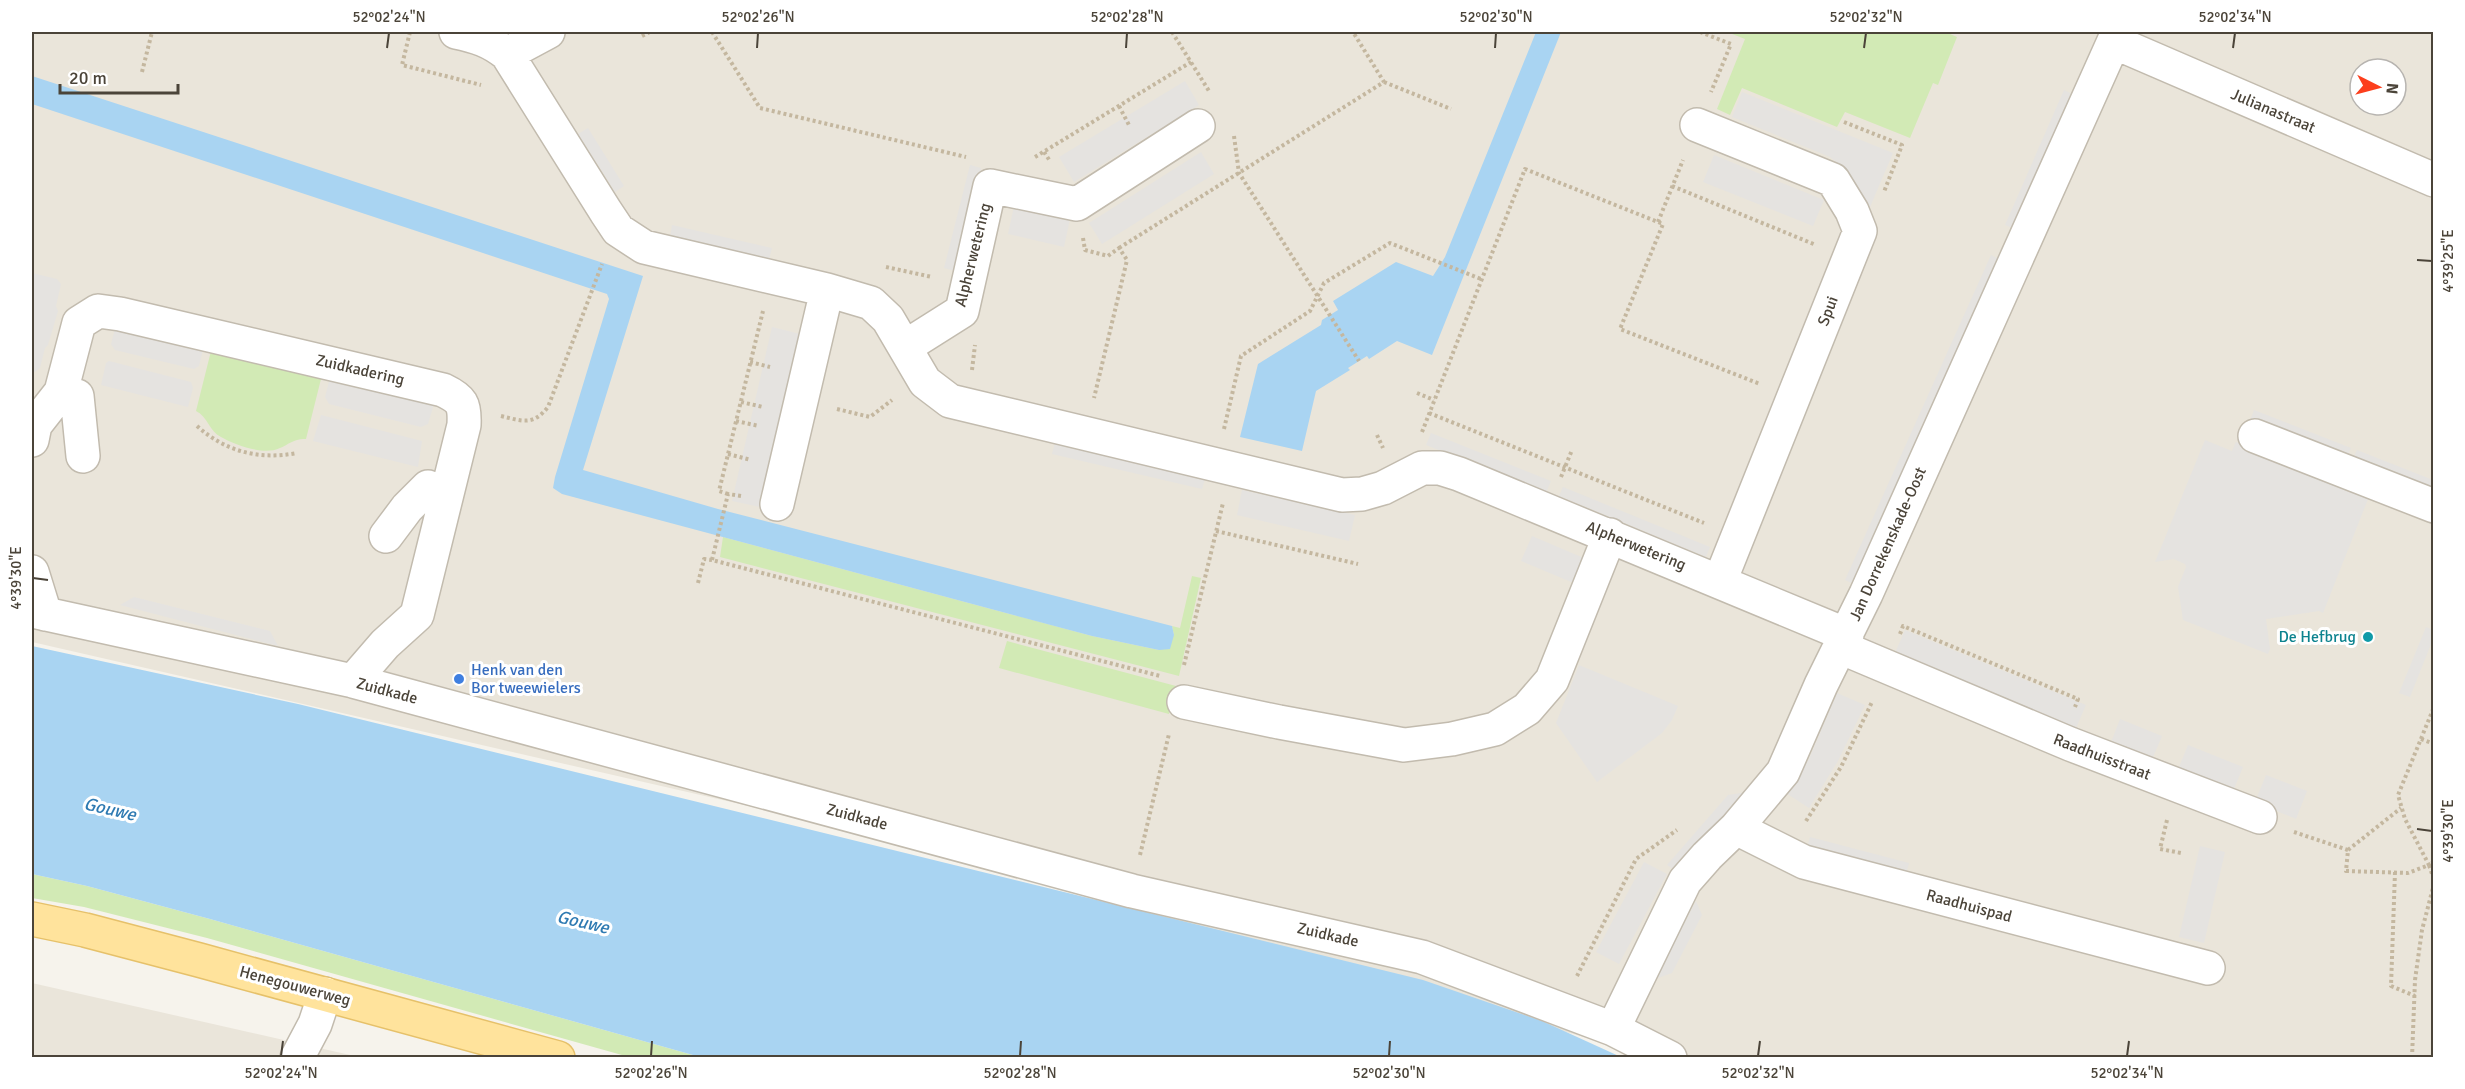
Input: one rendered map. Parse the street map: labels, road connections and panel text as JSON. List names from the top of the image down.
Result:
{
  "streets": {
    "main road": ["Henegouwerweg"],
    "street": [
      "Julianastraat",
      "Alpherwetering",
      "Spui",
      "Zuidkadering",
      "Jan Dorrekenskade-Oost",
      "Zuidkade",
      "Raadhuisstraat",
      "Raadhuispad"
    ]
  },
  "crossings": [
    ["Julianastraat", "Jan Dorrekenskade-Oost"],
    ["Alpherwetering", "Spui"],
    ["Alpherwetering", "Jan Dorrekenskade-Oost"],
    ["Alpherwetering", "Raadhuisstraat"],
    ["Jan Dorrekenskade-Oost", "Zuidkade"],
    ["Jan Dorrekenskade-Oost", "Raadhuisstraat"],
    ["Jan Dorrekenskade-Oost", "Raadhuispad"]
  ],
  "water": ["Gouwe"],
  "places": ["De Hefbrug", "Henk van den Bor tweewielers"],
  "scale_bar": "20 m",
  "north": "right",
  "coordinates": [
    "52°02'24\"N",
    "52°02'26\"N",
    "52°02'28\"N",
    "52°02'30\"N",
    "52°02'32\"N",
    "52°02'34\"N",
    "4°39'25\"E",
    "4°39'30\"E"
  ]
}
